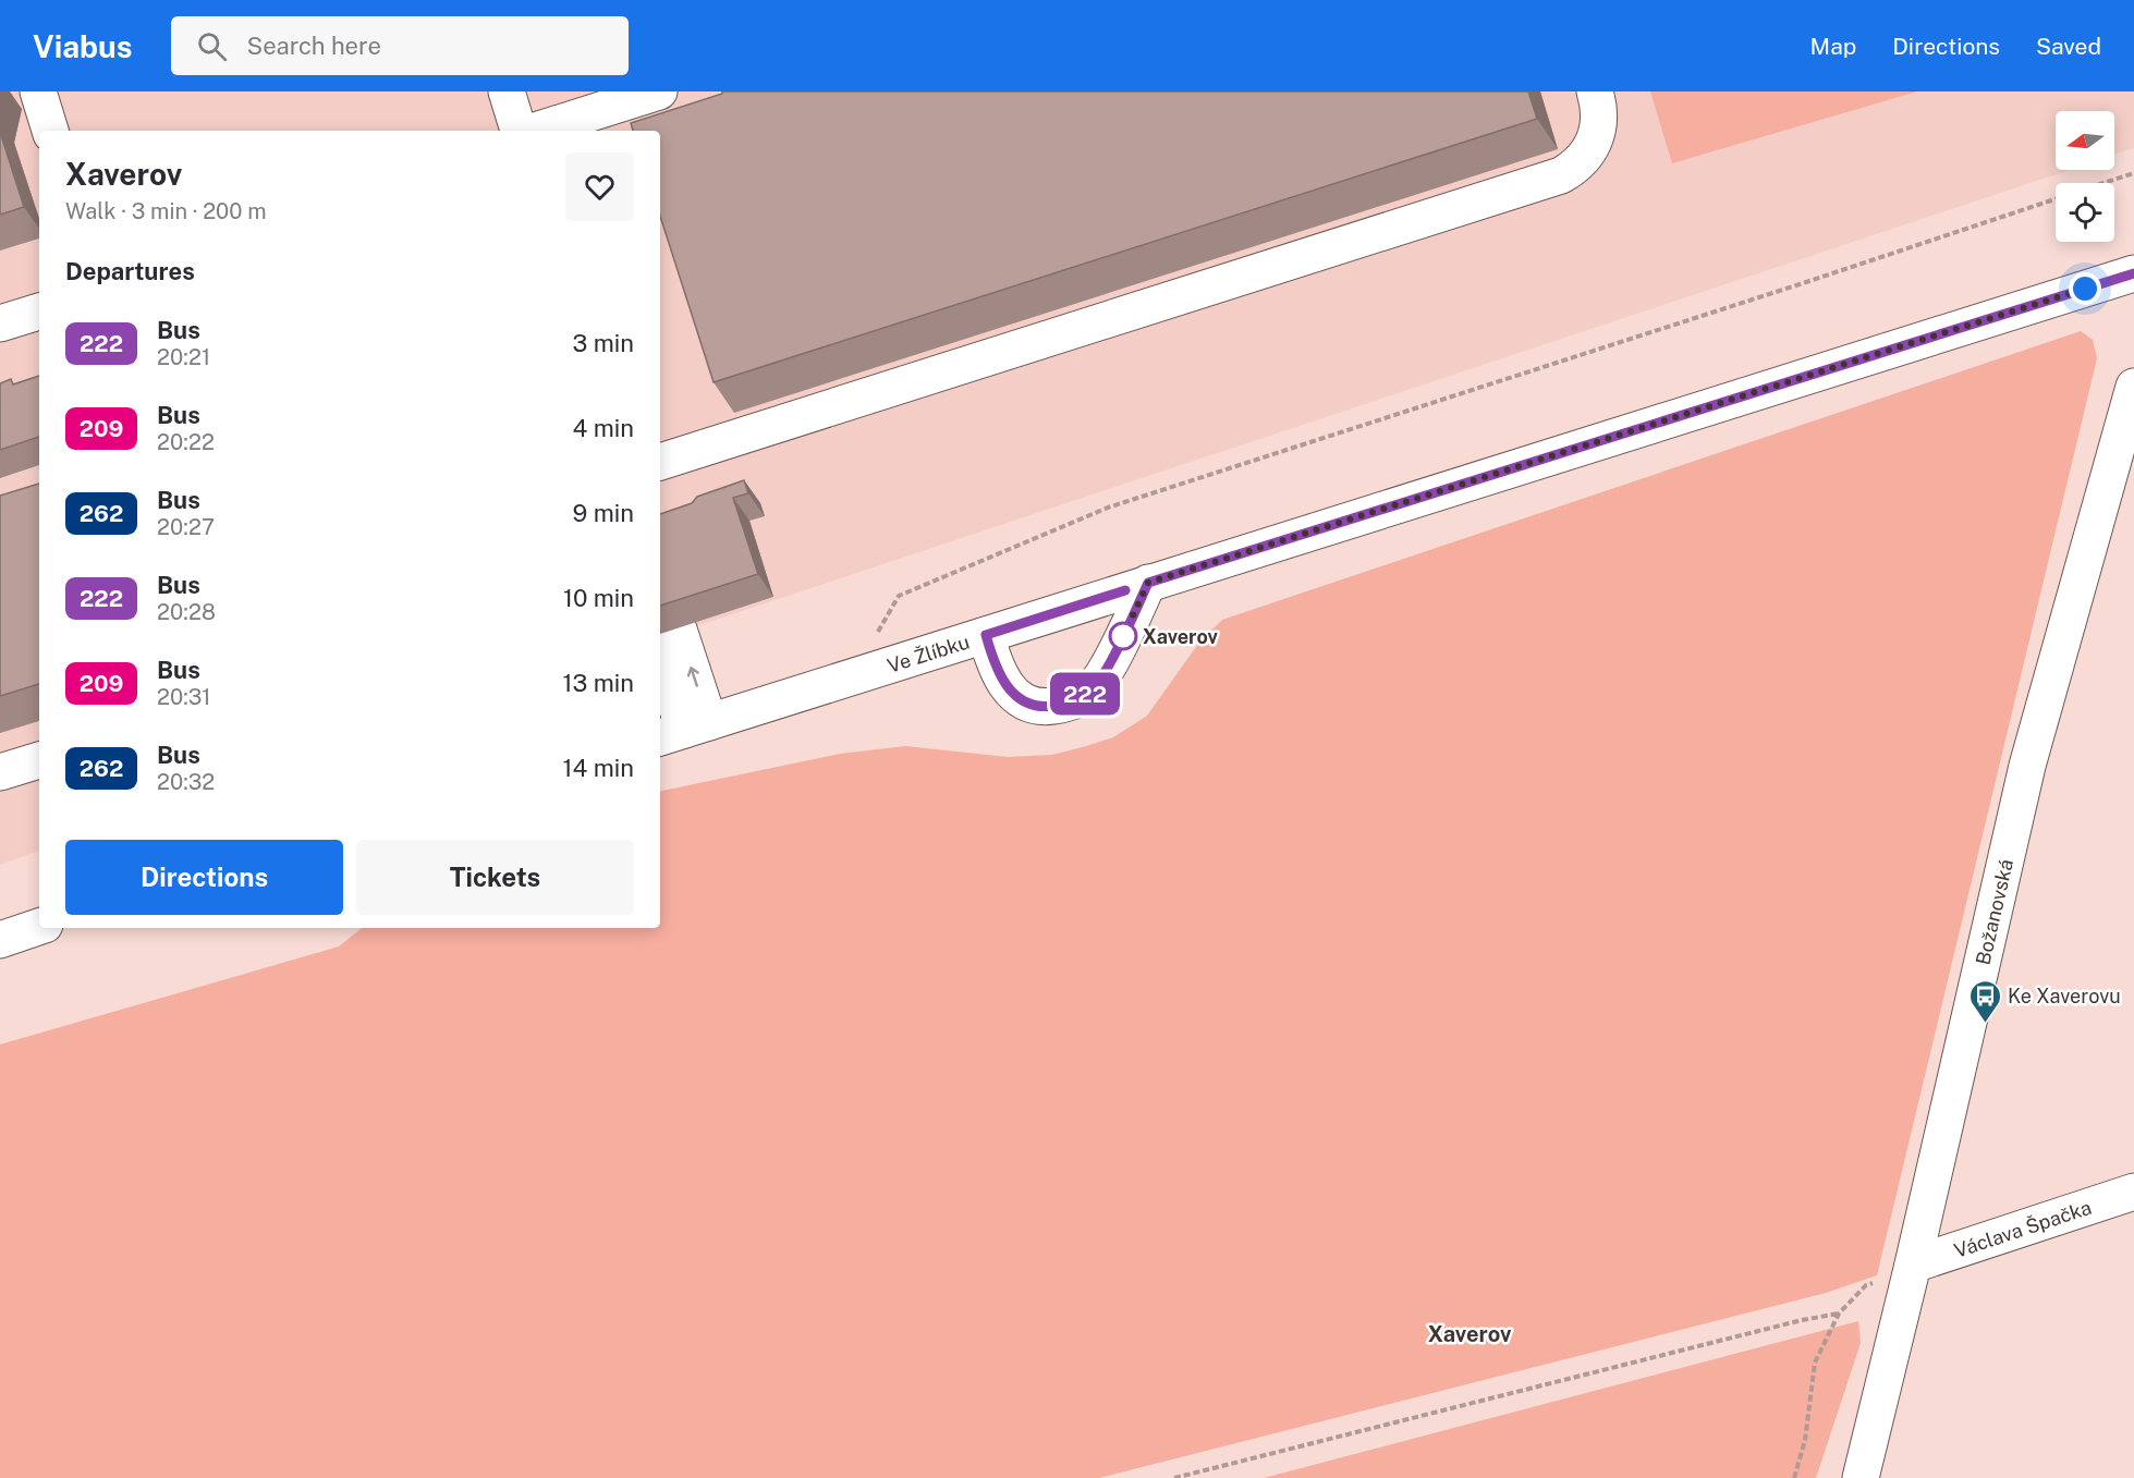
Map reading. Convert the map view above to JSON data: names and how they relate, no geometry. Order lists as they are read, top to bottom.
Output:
{
  "streets": {
    "street": ["Ve Žlíbku", "Božanovská", "Václava Špačka"]
  },
  "crossings": [
    ["Božanovská", "Václava Špačka"]
  ],
  "districts": ["Xaverov"],
  "places": {
    "other": ["Xaverov"],
    "bus stop": ["Ke Xaverovu"]
  },
  "lines": ["bus line 222"],
  "north": "left",
  "page": {
    "header": "Viabus",
    "search": "Search here",
    "nav": ["Map", "Directions", "Saved"],
    "on_map": "222",
    "heading": [
      ["Xaverov", "Walk · 3 min · 200 m"],
      "Departures"
    ],
    "list": [
      {
        "mark": "222",
        "name": "Bus",
        "note": "20:21",
        "value": "3 min"
      },
      {
        "mark": "209",
        "name": "Bus",
        "note": "20:22",
        "value": "4 min"
      },
      {
        "mark": "262",
        "name": "Bus",
        "note": "20:27",
        "value": "9 min"
      },
      {
        "mark": "222",
        "name": "Bus",
        "note": "20:28",
        "value": "10 min"
      },
      {
        "mark": "209",
        "name": "Bus",
        "note": "20:31",
        "value": "13 min"
      },
      {
        "mark": "262",
        "name": "Bus",
        "note": "20:32",
        "value": "14 min"
      }
    ],
    "buttons": ["Directions", "Tickets"]
  }
}
